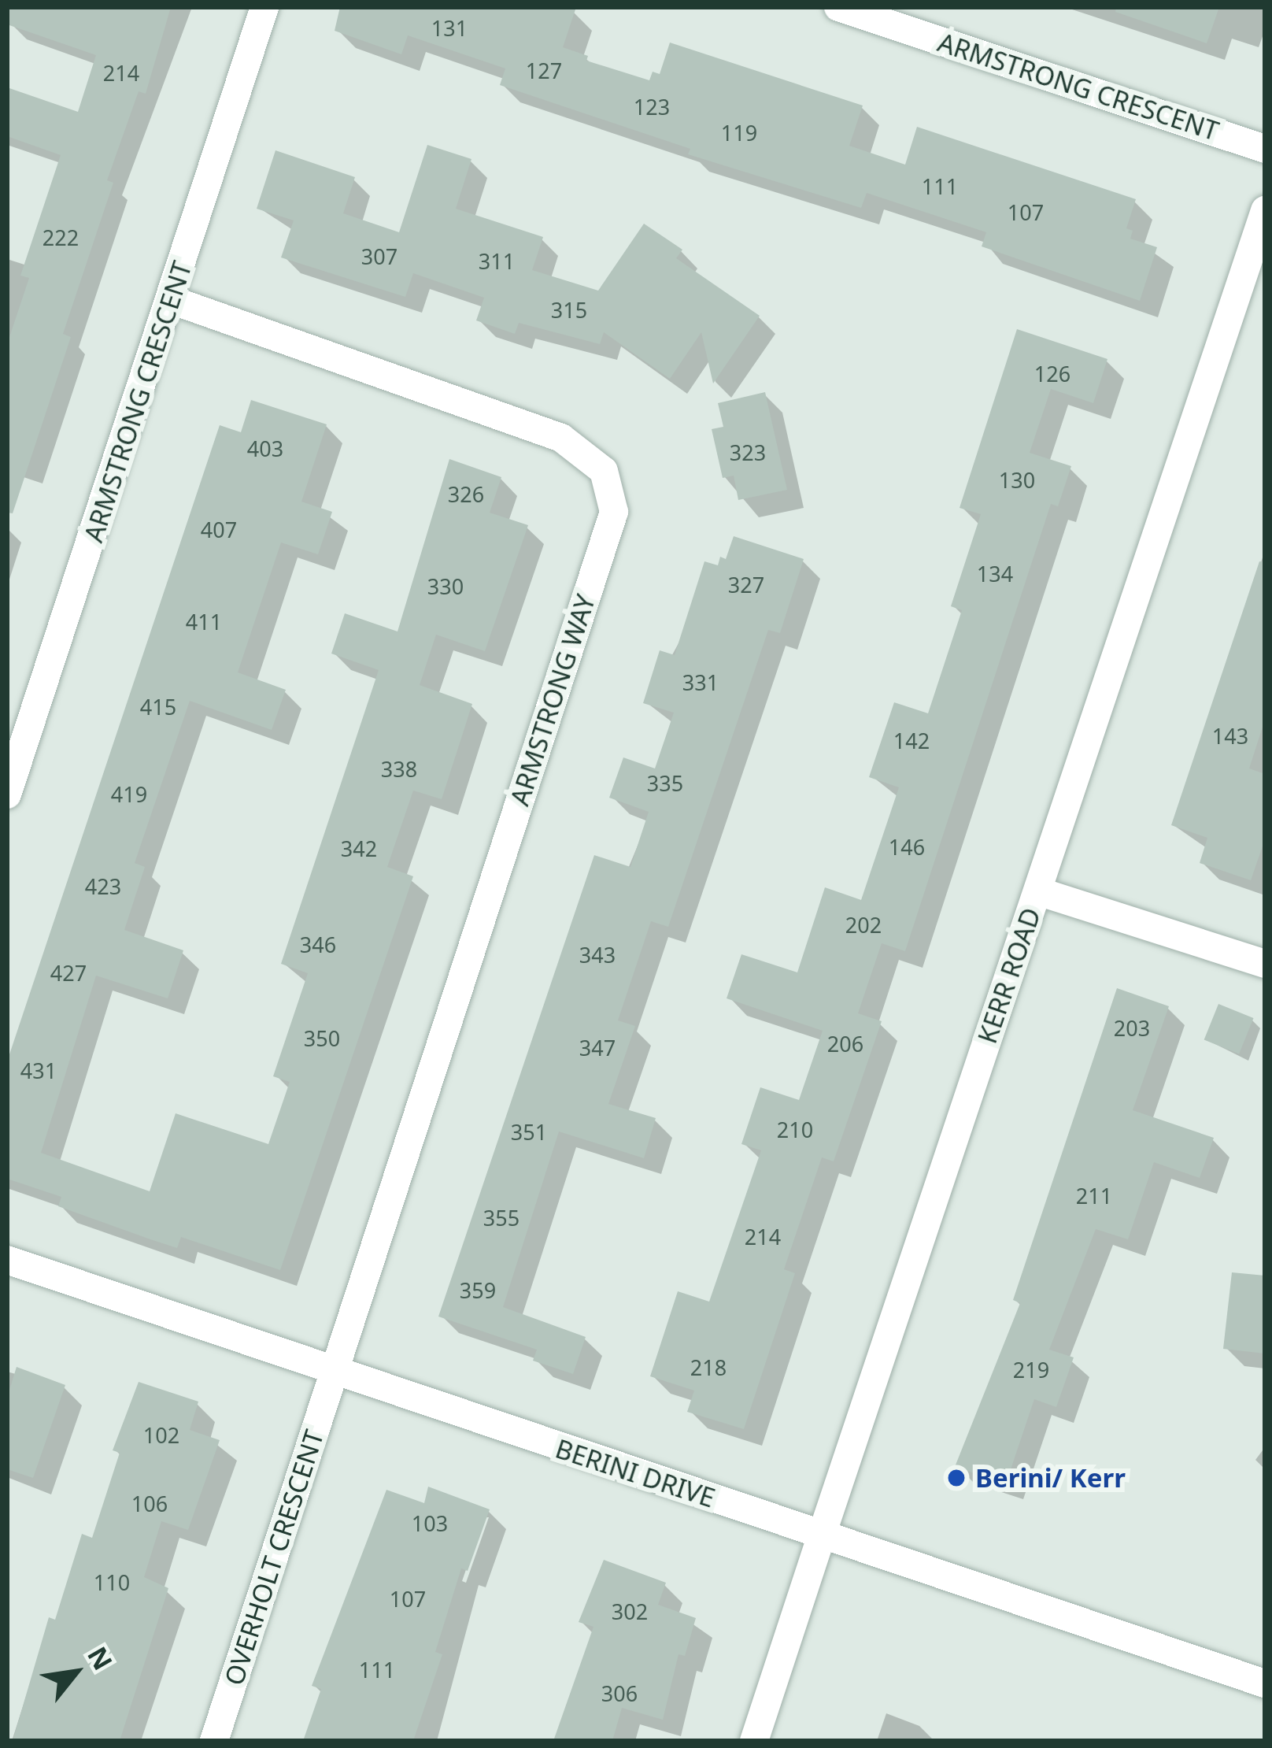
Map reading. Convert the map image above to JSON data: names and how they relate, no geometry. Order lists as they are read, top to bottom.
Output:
{
  "streets": {
    "street": [
      "ARMSTRONG CRESCENT",
      "ARMSTRONG WAY",
      "KERR ROAD",
      "BERINI DRIVE",
      "OVERHOLT CRESCENT"
    ]
  },
  "crossings": [
    ["ARMSTRONG CRESCENT", "ARMSTRONG WAY"],
    ["ARMSTRONG WAY", "BERINI DRIVE"],
    ["ARMSTRONG WAY", "OVERHOLT CRESCENT"],
    ["KERR ROAD", "BERINI DRIVE"],
    ["BERINI DRIVE", "OVERHOLT CRESCENT"]
  ],
  "places": ["Berini/ Kerr"],
  "house_numbers": [
    "131",
    "127",
    "214",
    "123",
    "119",
    "111",
    "107",
    "222",
    "307",
    "311",
    "315",
    "126",
    "403",
    "323",
    "130",
    "326",
    "407",
    "134",
    "327",
    "330",
    "411",
    "331",
    "415",
    "143",
    "142",
    "338",
    "335",
    "419",
    "146",
    "342",
    "423",
    "202",
    "346",
    "343",
    "427",
    "203",
    "350",
    "206",
    "347",
    "431",
    "210",
    "351",
    "211",
    "355",
    "214",
    "359",
    "218",
    "219",
    "102",
    "106",
    "103",
    "110",
    "107",
    "302",
    "111",
    "306"
  ],
  "north": "top right"
}
